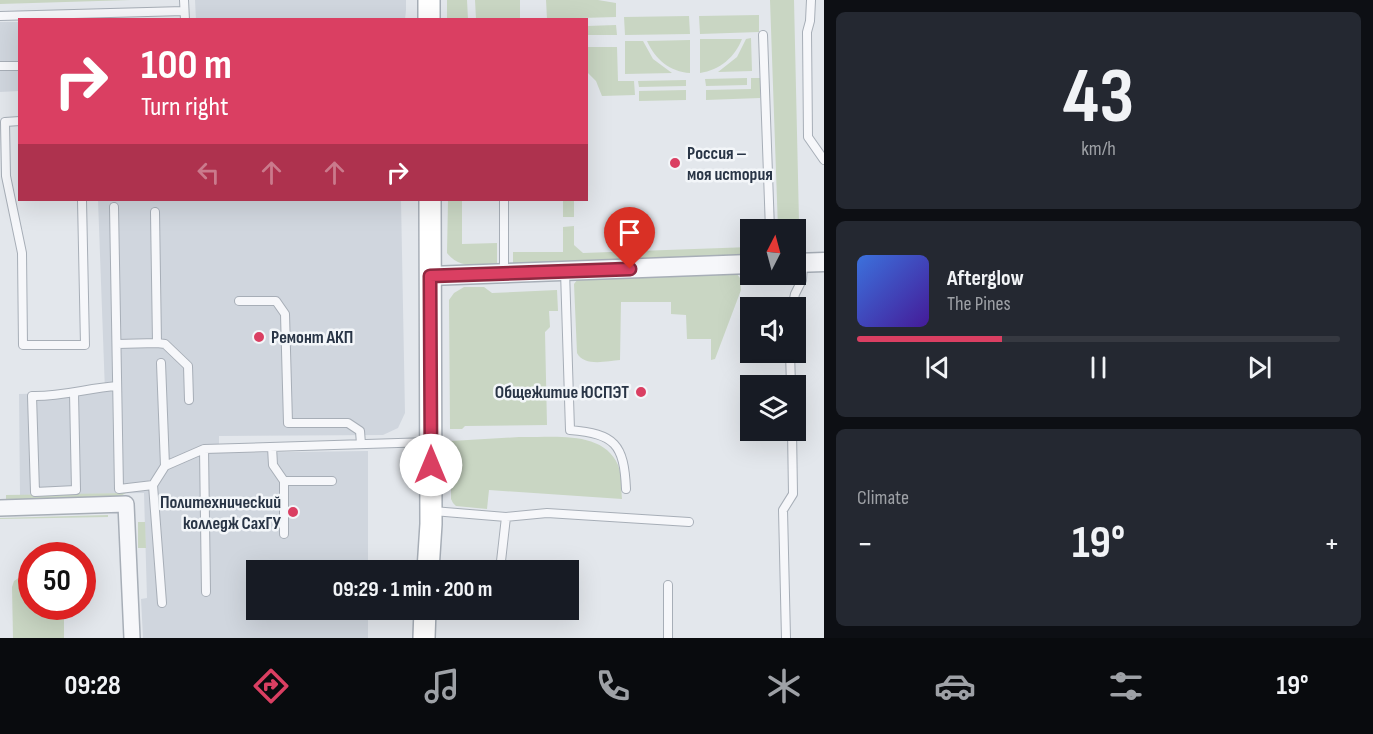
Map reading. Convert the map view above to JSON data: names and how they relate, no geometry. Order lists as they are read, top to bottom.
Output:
{
  "places": [
    "Россия – моя история",
    "Ремонт АКП",
    "Общежитие ЮСПЭТ",
    "Политехнический колледж СахГУ"
  ],
  "north": "top",
  "page": {
    "tile": [
      ["43", "km/h"],
      "Climate"
    ],
    "turn": ["100 m", "Turn right"],
    "song": ["Afterglow", "The Pines"],
    "heat": ["−", "19°", "+"],
    "limit": "50",
    "trip": "09:29 · 1 min · 200 m",
    "tabs": ["09:28", "19°"]
  }
}
